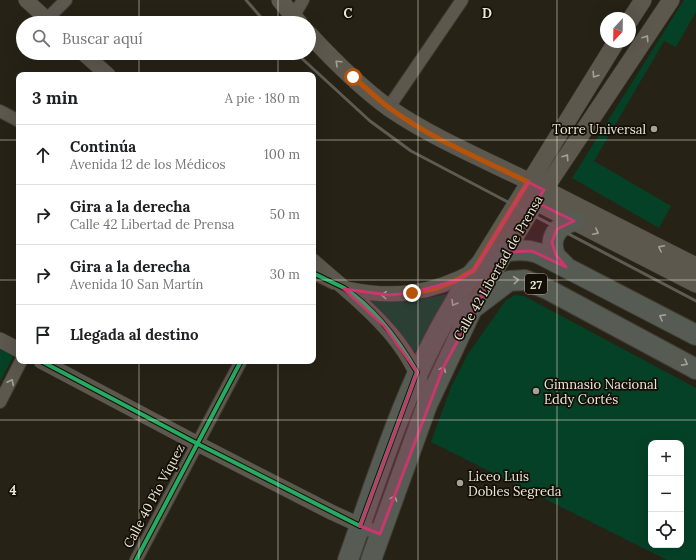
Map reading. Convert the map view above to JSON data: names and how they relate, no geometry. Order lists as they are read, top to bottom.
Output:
{
  "streets": {
    "highway": ["Calle 42 Libertad de Prensa", "27"],
    "street": ["Calle 40 Pío Víquez"]
  },
  "crossings": [
    ["Calle 42 Libertad de Prensa", "27"]
  ],
  "places": ["Torre Universal", "Gimnasio Nacional Eddy Cortés", "Liceo Luis Dobles Segreda"],
  "north": "bottom",
  "page": {
    "search": "Buscar aquí",
    "heading": ["3 min", "A pie · 180 m"],
    "list": [
      ["Continúa", "Avenida 12 de los Médicos", "100 m"],
      ["Gira a la derecha", "Calle 42 Libertad de Prensa", "50 m"],
      ["Gira a la derecha", "Avenida 10 San Martín", "30 m"],
      "Llegada al destino"
    ],
    "map_buttons": ["+", "−"]
  },
  "grid": {
    "columns": ["C", "D"],
    "rows": ["4"]
  }
}
